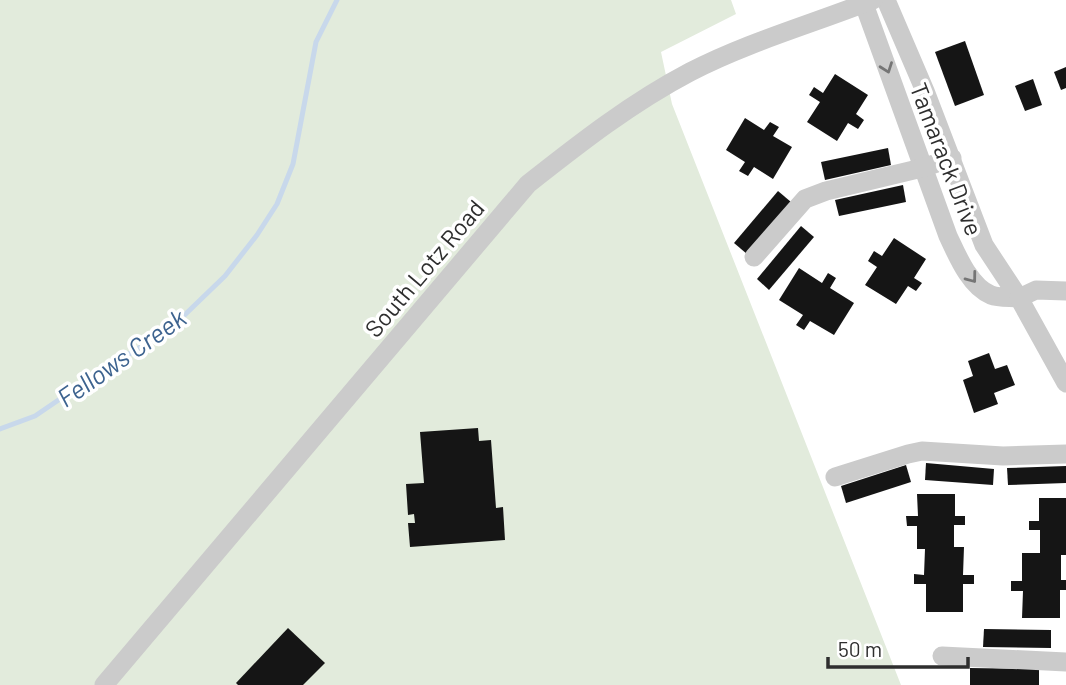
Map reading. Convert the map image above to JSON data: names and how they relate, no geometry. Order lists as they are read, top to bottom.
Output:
{
  "streets": {
    "street": ["Tamarack Drive", "South Lotz Road"]
  },
  "crossings": [
    ["Tamarack Drive", "South Lotz Road"]
  ],
  "water": ["Fellows Creek"],
  "scale_bar": "50 m"
}
